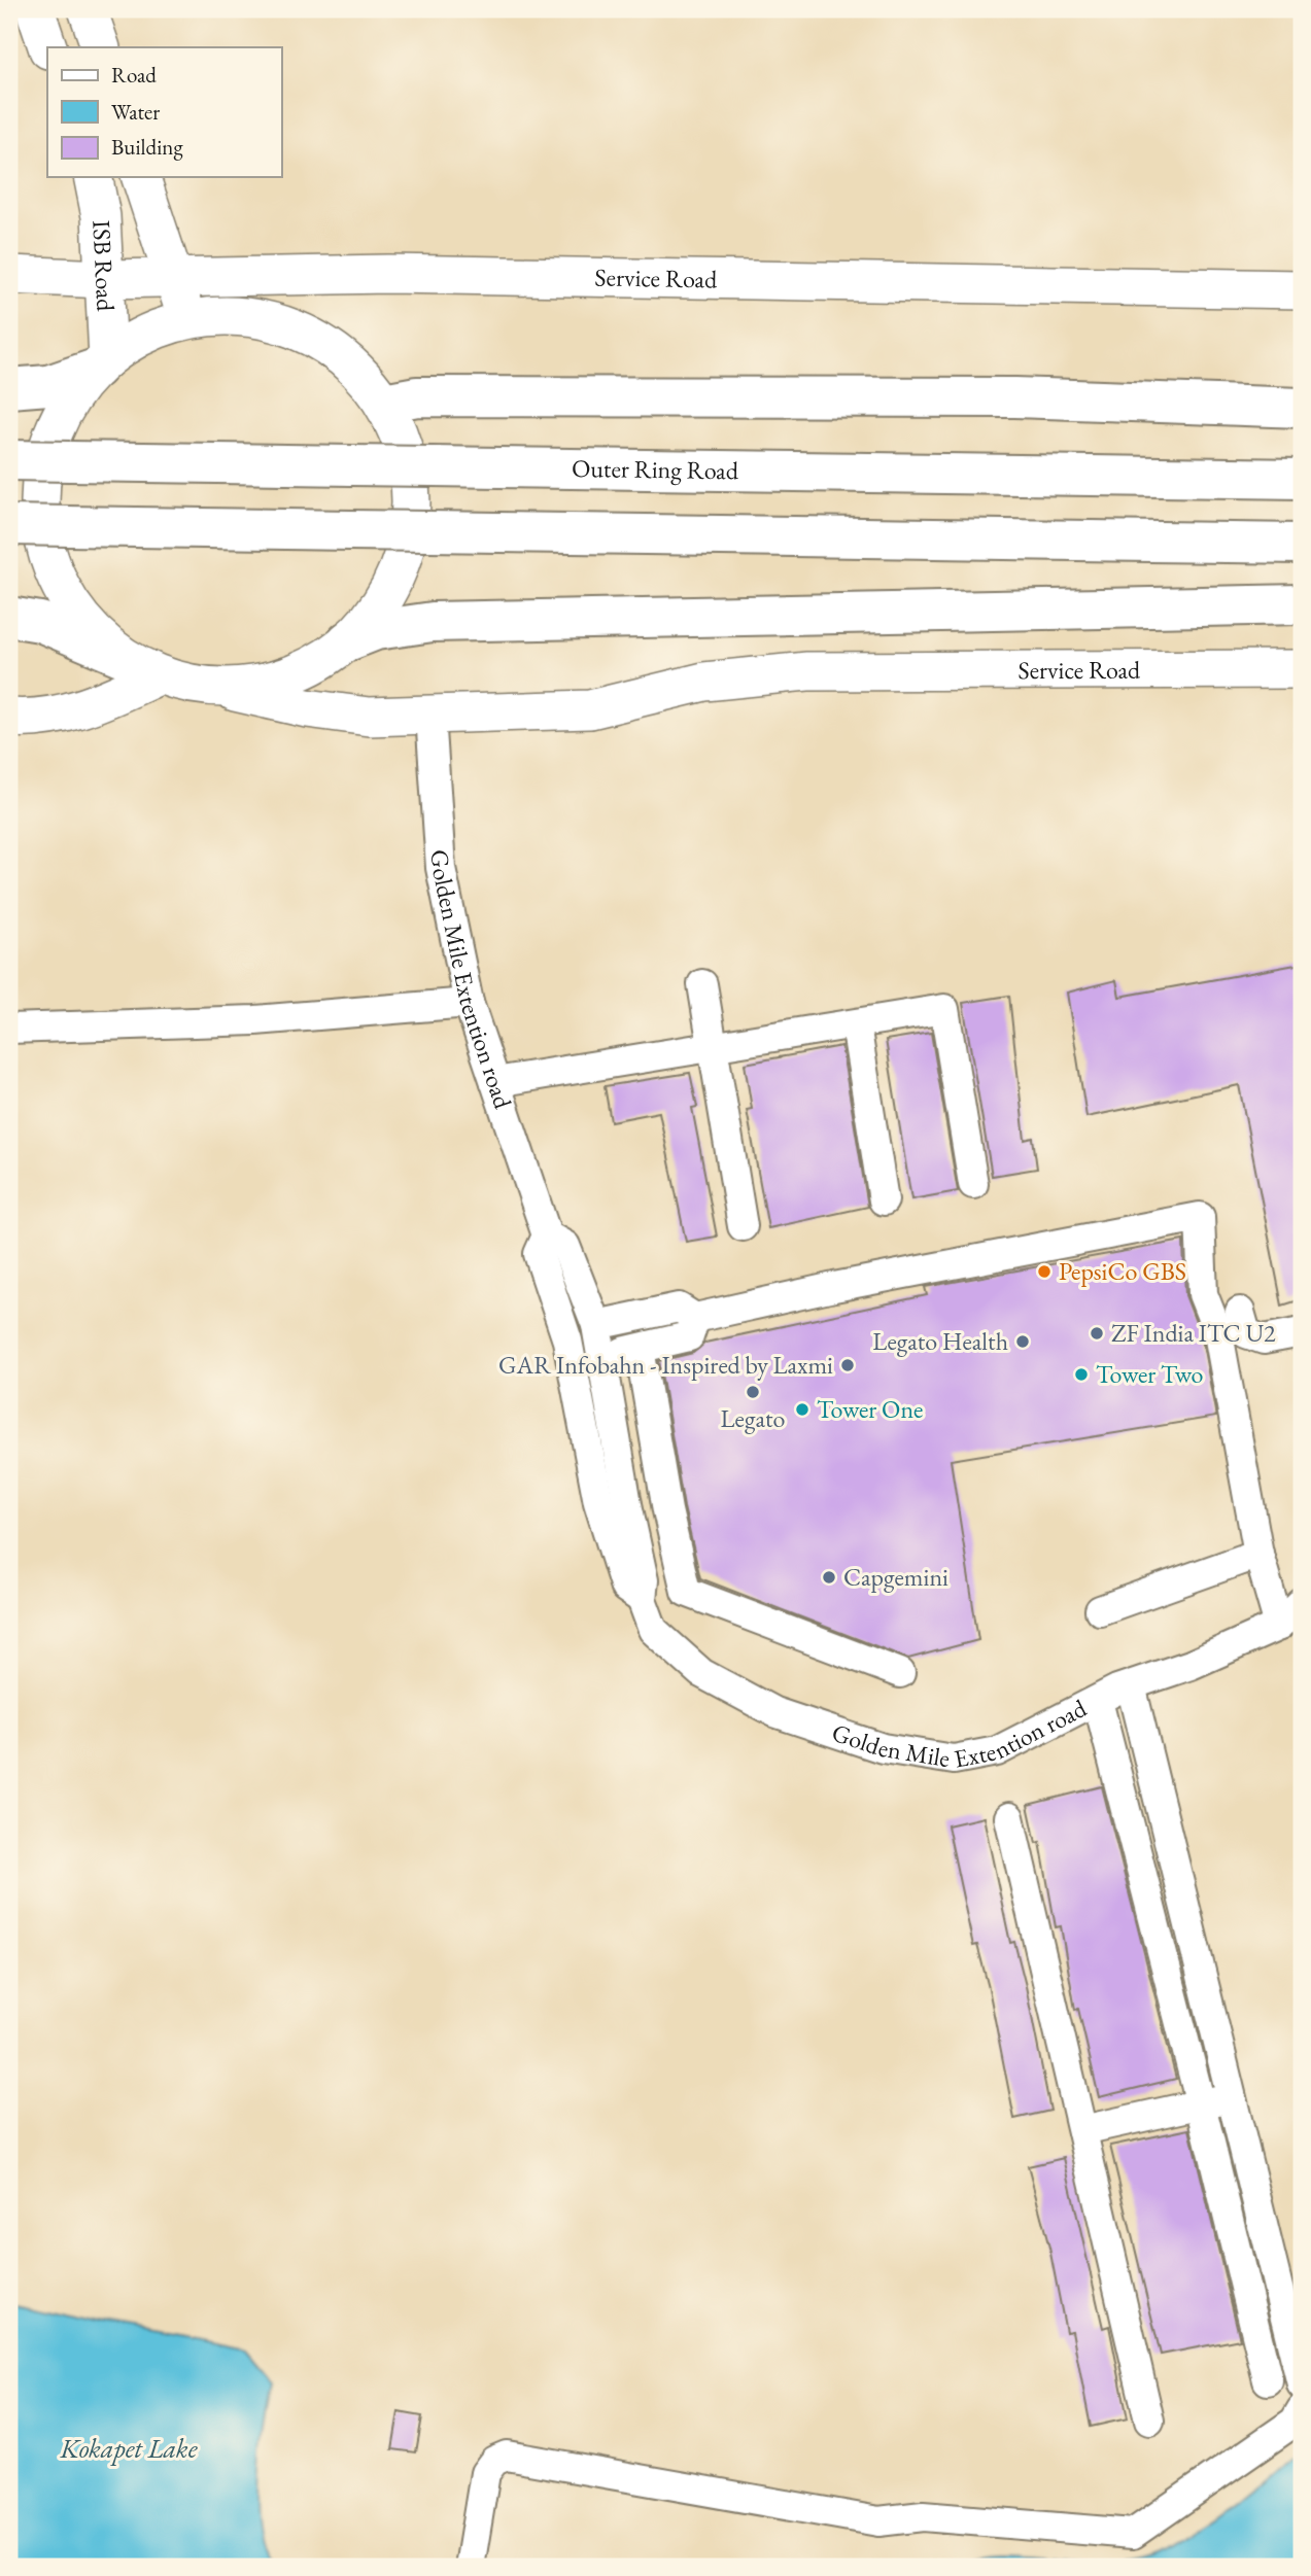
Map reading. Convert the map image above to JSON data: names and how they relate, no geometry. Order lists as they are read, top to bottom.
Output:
{
  "streets": {
    "highway": ["Outer Ring Road"],
    "main road": ["ISB Road", "Service Road"],
    "street": ["Golden Mile Extention road"]
  },
  "crossings": [
    ["ISB Road", "Service Road"],
    ["Service Road", "Golden Mile Extention road"]
  ],
  "water": ["Kokapet Lake"],
  "places": [
    "PepsiCo GBS",
    "ZF India ITC U2",
    "Legato Health",
    "GAR Infobahn - Inspired by Laxmi",
    "Tower Two",
    "Legato",
    "Tower One",
    "Capgemini"
  ],
  "legend": ["Road", "Water", "Building"]
}
